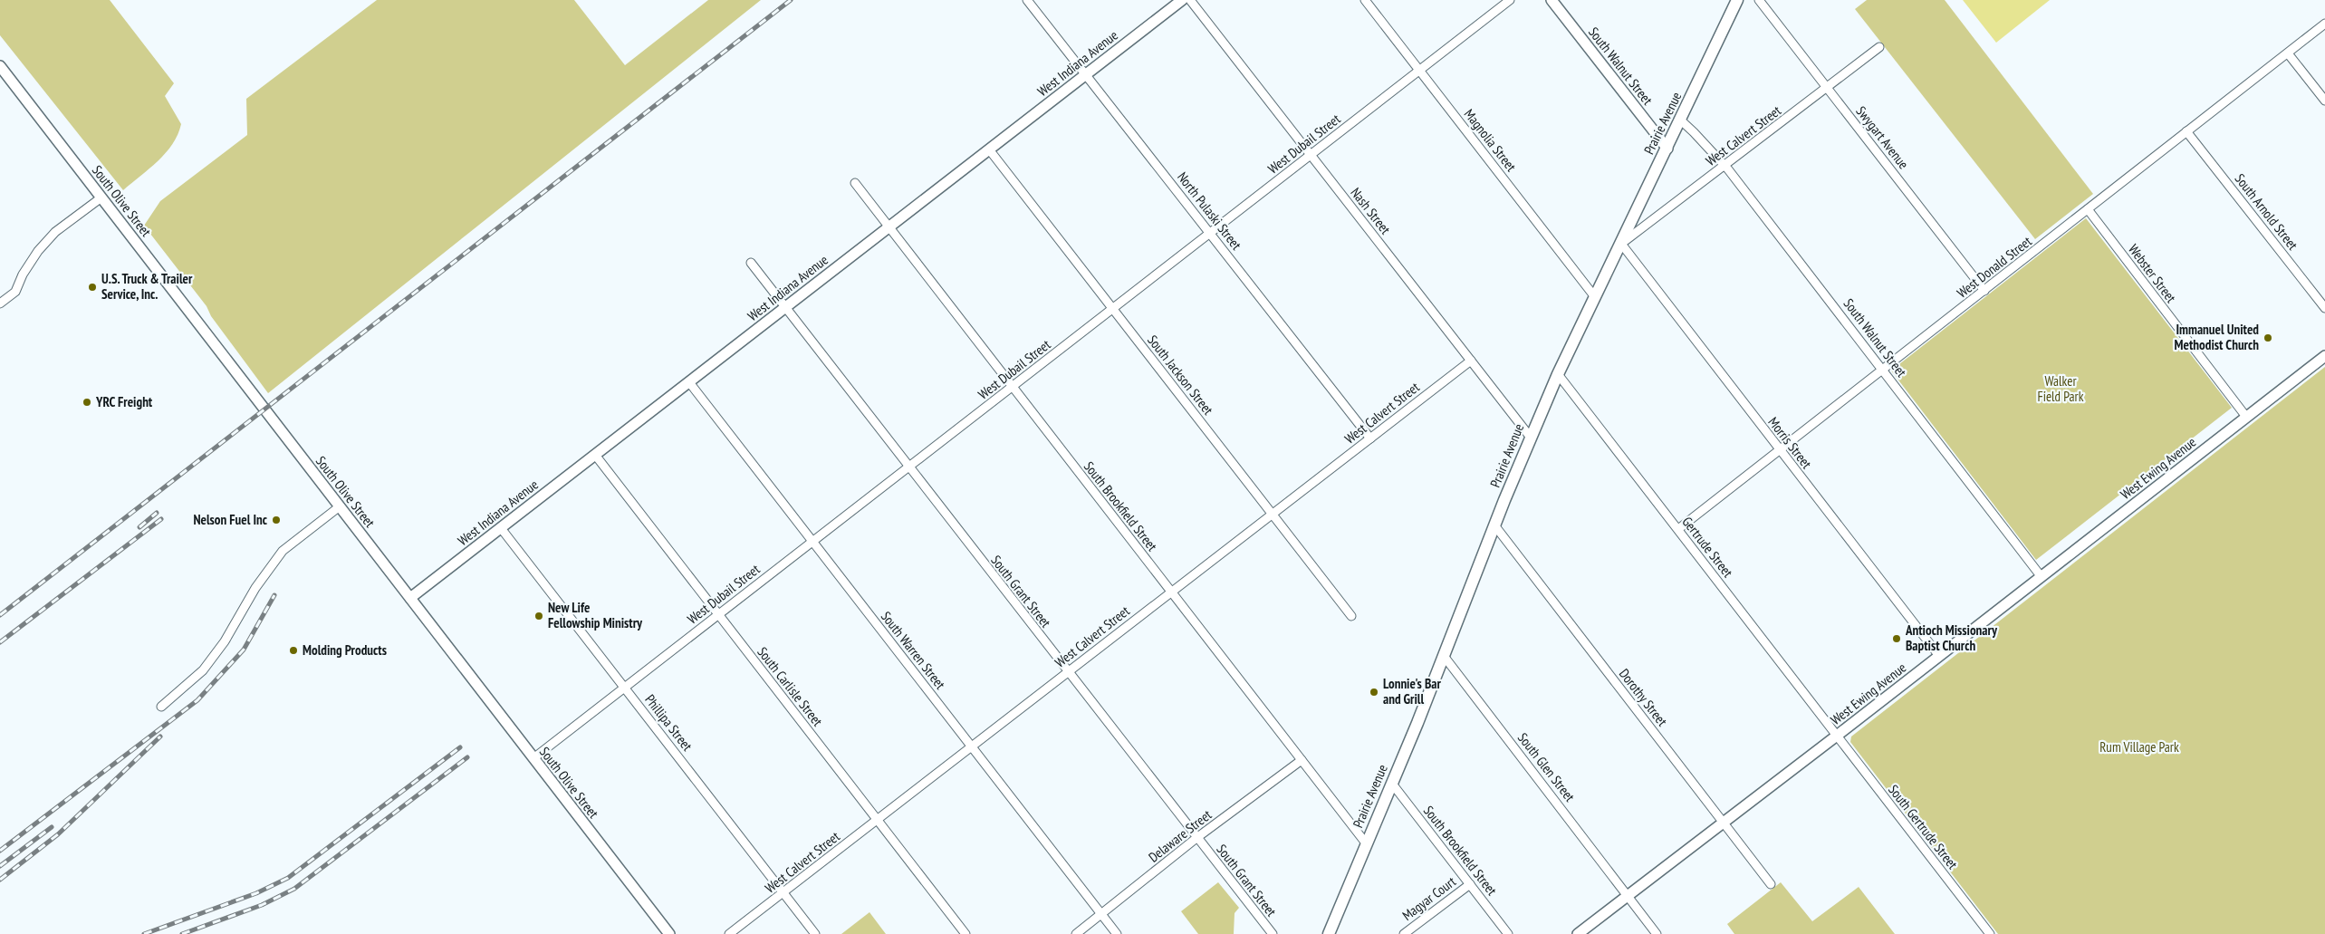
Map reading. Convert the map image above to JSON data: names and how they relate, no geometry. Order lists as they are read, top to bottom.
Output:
{
  "streets": {
    "main road": ["Prairie Avenue"],
    "street": [
      "West Indiana Avenue",
      "South Walnut Street",
      "West Calvert Street",
      "Swygart Avenue",
      "Magnolia Street",
      "West Dubail Street",
      "South Olive Street",
      "North Pulaski Street",
      "Nash Street",
      "South Arnold Street",
      "West Donald Street",
      "Webster Street",
      "South Jackson Street",
      "Morris Street",
      "West Ewing Avenue",
      "South Brookfield Street",
      "Gertrude Street",
      "South Grant Street",
      "South Warren Street",
      "South Carlisle Street",
      "Dorothy Street",
      "Phillipa Street",
      "South Glen Street",
      "South Gertrude Street",
      "Delaware Street",
      "Magyar Court"
    ]
  },
  "crossings": [
    ["West Indiana Avenue", "South Olive Street"],
    ["West Indiana Avenue", "North Pulaski Street"],
    ["West Indiana Avenue", "South Jackson Street"],
    ["West Indiana Avenue", "South Brookfield Street"],
    ["West Indiana Avenue", "South Grant Street"],
    ["West Indiana Avenue", "South Warren Street"],
    ["West Indiana Avenue", "South Carlisle Street"],
    ["West Indiana Avenue", "Phillipa Street"],
    ["South Walnut Street", "Prairie Avenue"],
    ["South Walnut Street", "West Calvert Street"],
    ["South Walnut Street", "West Donald Street"],
    ["South Walnut Street", "West Ewing Avenue"],
    ["Prairie Avenue", "West Calvert Street"],
    ["Prairie Avenue", "Magnolia Street"],
    ["Prairie Avenue", "Nash Street"],
    ["Prairie Avenue", "Morris Street"],
    ["Prairie Avenue", "South Brookfield Street"],
    ["Prairie Avenue", "Gertrude Street"],
    ["Prairie Avenue", "Dorothy Street"],
    ["Prairie Avenue", "South Glen Street"],
    ["West Calvert Street", "Swygart Avenue"],
    ["West Calvert Street", "North Pulaski Street"],
    ["West Calvert Street", "Nash Street"],
    ["West Calvert Street", "South Jackson Street"],
    ["West Calvert Street", "Morris Street"],
    ["West Calvert Street", "South Brookfield Street"],
    ["West Calvert Street", "South Grant Street"],
    ["West Calvert Street", "South Warren Street"],
    ["West Calvert Street", "South Carlisle Street"],
    ["West Calvert Street", "Phillipa Street"],
    ["Swygart Avenue", "West Donald Street"],
    ["Magnolia Street", "West Dubail Street"],
    ["West Dubail Street", "South Olive Street"],
    ["West Dubail Street", "North Pulaski Street"],
    ["West Dubail Street", "Nash Street"],
    ["West Dubail Street", "South Jackson Street"],
    ["West Dubail Street", "South Brookfield Street"],
    ["West Dubail Street", "South Grant Street"],
    ["West Dubail Street", "South Warren Street"],
    ["West Dubail Street", "South Carlisle Street"],
    ["West Dubail Street", "Phillipa Street"],
    ["South Arnold Street", "West Donald Street"],
    ["West Donald Street", "Webster Street"],
    ["West Donald Street", "Morris Street"],
    ["West Donald Street", "Gertrude Street"],
    ["Webster Street", "West Ewing Avenue"],
    ["Morris Street", "West Ewing Avenue"],
    ["West Ewing Avenue", "Gertrude Street"],
    ["West Ewing Avenue", "Dorothy Street"],
    ["West Ewing Avenue", "South Glen Street"],
    ["West Ewing Avenue", "South Gertrude Street"],
    ["South Brookfield Street", "Delaware Street"],
    ["South Brookfield Street", "Magyar Court"],
    ["Gertrude Street", "South Gertrude Street"],
    ["South Grant Street", "Delaware Street"],
    ["South Warren Street", "Delaware Street"]
  ],
  "parks": ["Walker Field Park", "Rum Village Park"],
  "places": [
    "U.S. Truck & Trailer Service, Inc.",
    "Immanuel United Methodist Church",
    "YRC Freight",
    "Nelson Fuel Inc",
    "New Life Fellowship Ministry",
    "Antioch Missionary Baptist Church",
    "Molding Products",
    "Lonnie's Bar and Grill"
  ]
}
